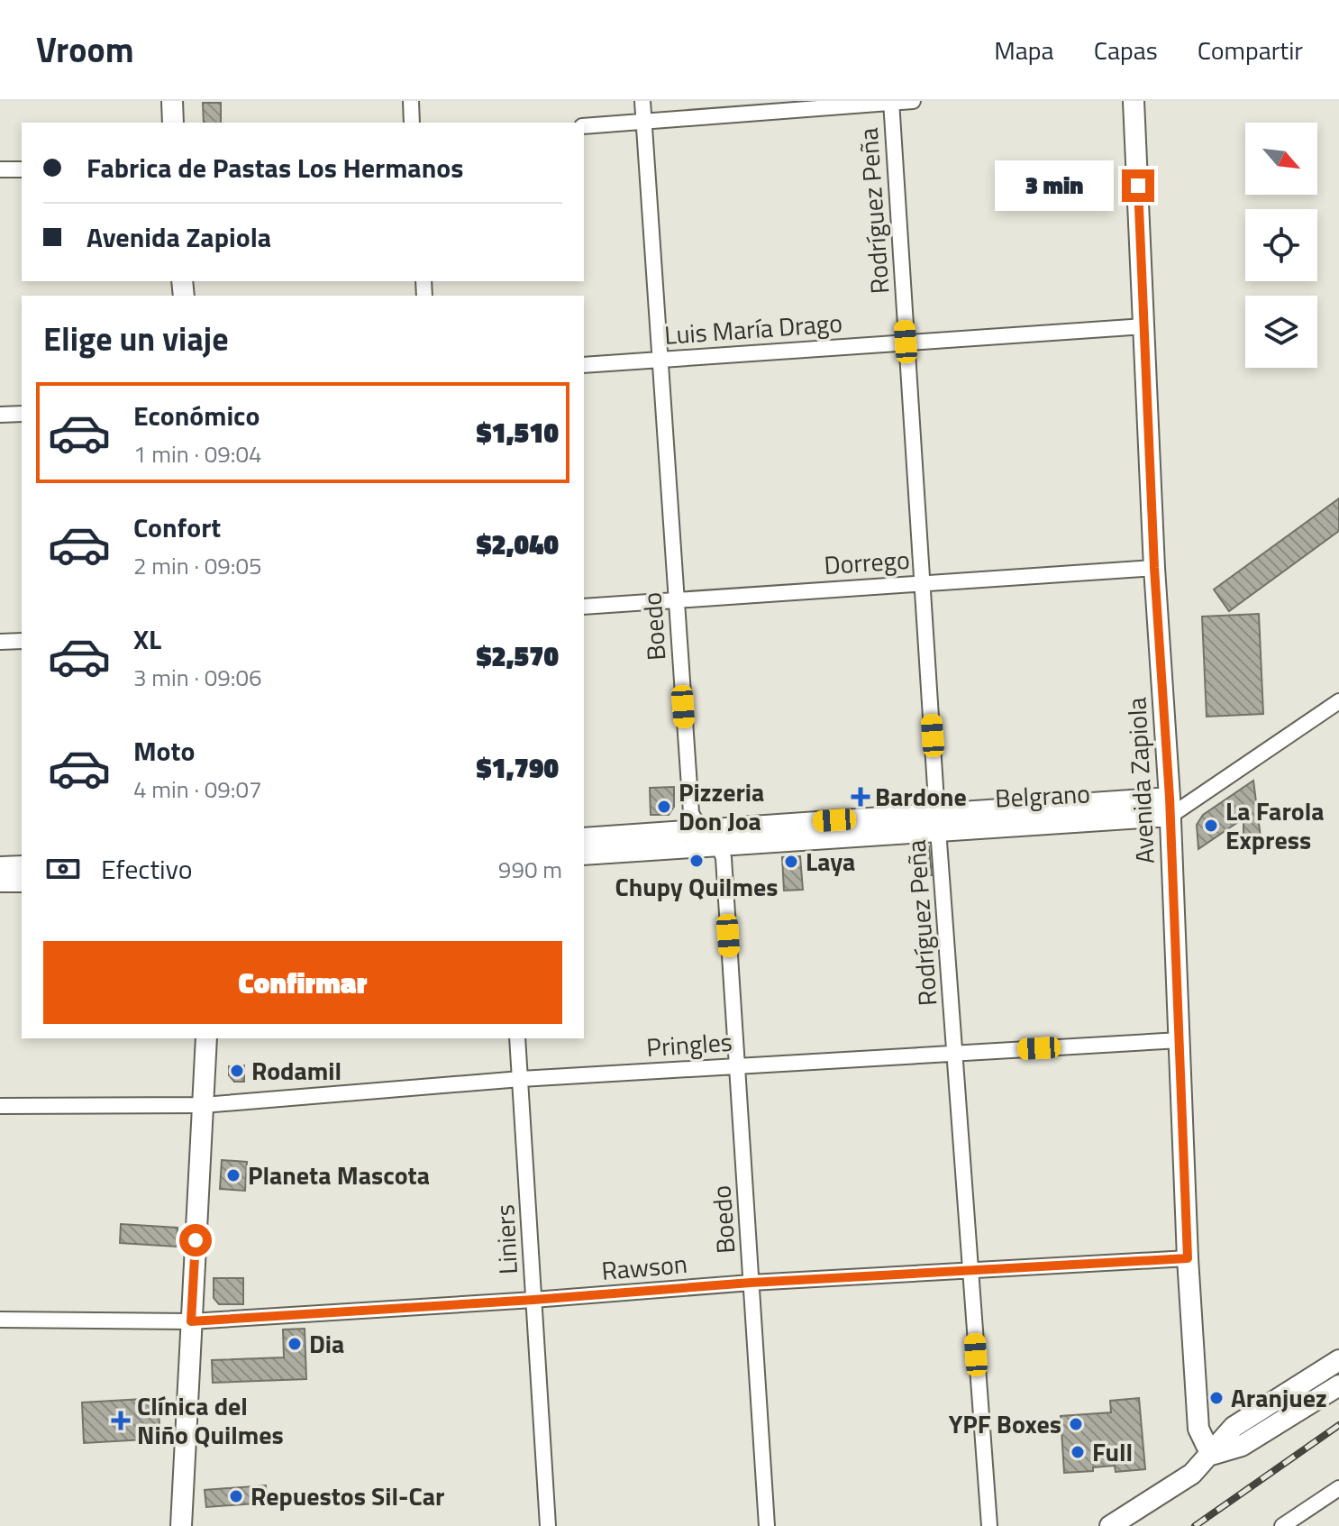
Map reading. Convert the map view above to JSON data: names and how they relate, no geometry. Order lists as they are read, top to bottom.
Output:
{
  "streets": {
    "main road": ["Avenida Zapiola", "Belgrano"],
    "street": [
      "Rodríguez Peña",
      "Luis María Drago",
      "Dorrego",
      "Boedo",
      "Pringles",
      "Liniers",
      "Rawson"
    ]
  },
  "crossings": [
    ["Rodríguez Peña", "Luis María Drago"],
    ["Rodríguez Peña", "Dorrego"],
    ["Rodríguez Peña", "Belgrano"],
    ["Rodríguez Peña", "Pringles"],
    ["Rodríguez Peña", "Rawson"],
    ["Luis María Drago", "Boedo"],
    ["Luis María Drago", "Avenida Zapiola"],
    ["Dorrego", "Boedo"],
    ["Dorrego", "Avenida Zapiola"],
    ["Boedo", "Belgrano"],
    ["Boedo", "Pringles"],
    ["Boedo", "Rawson"],
    ["Avenida Zapiola", "Belgrano"],
    ["Avenida Zapiola", "Pringles"],
    ["Avenida Zapiola", "Rawson"],
    ["Pringles", "Liniers"],
    ["Liniers", "Rawson"]
  ],
  "places": {
    "health": ["Bardone", "Clínica del Niño Quilmes"],
    "other": [
      "Pizzeria Don Joa",
      "La Farola Express",
      "Chupy Quilmes",
      "Laya",
      "Rodamil",
      "Planeta Mascota",
      "Dia",
      "Aranjuez",
      "YPF Boxes",
      "Full",
      "Repuestos Sil-Car"
    ]
  },
  "north": "bottom right",
  "page": {
    "header": "Vroom",
    "nav": ["Mapa", "Capas", "Compartir"],
    "banner": ["Fabrica de Pastas Los Hermanos", "Avenida Zapiola"],
    "bubble": "3 min",
    "heading": "Elige un viaje",
    "list": [
      {
        "name": "Económico",
        "note": "1 min · 09:04",
        "value": "$1,510"
      },
      {
        "name": "Confort",
        "note": "2 min · 09:05",
        "value": "$2,040"
      },
      {
        "name": "XL",
        "note": "3 min · 09:06",
        "value": "$2,570"
      },
      {
        "name": "Moto",
        "note": "4 min · 09:07",
        "value": "$1,790"
      }
    ],
    "pay": ["Efectivo", "990 m"],
    "buttons": "Confirmar"
  }
}
